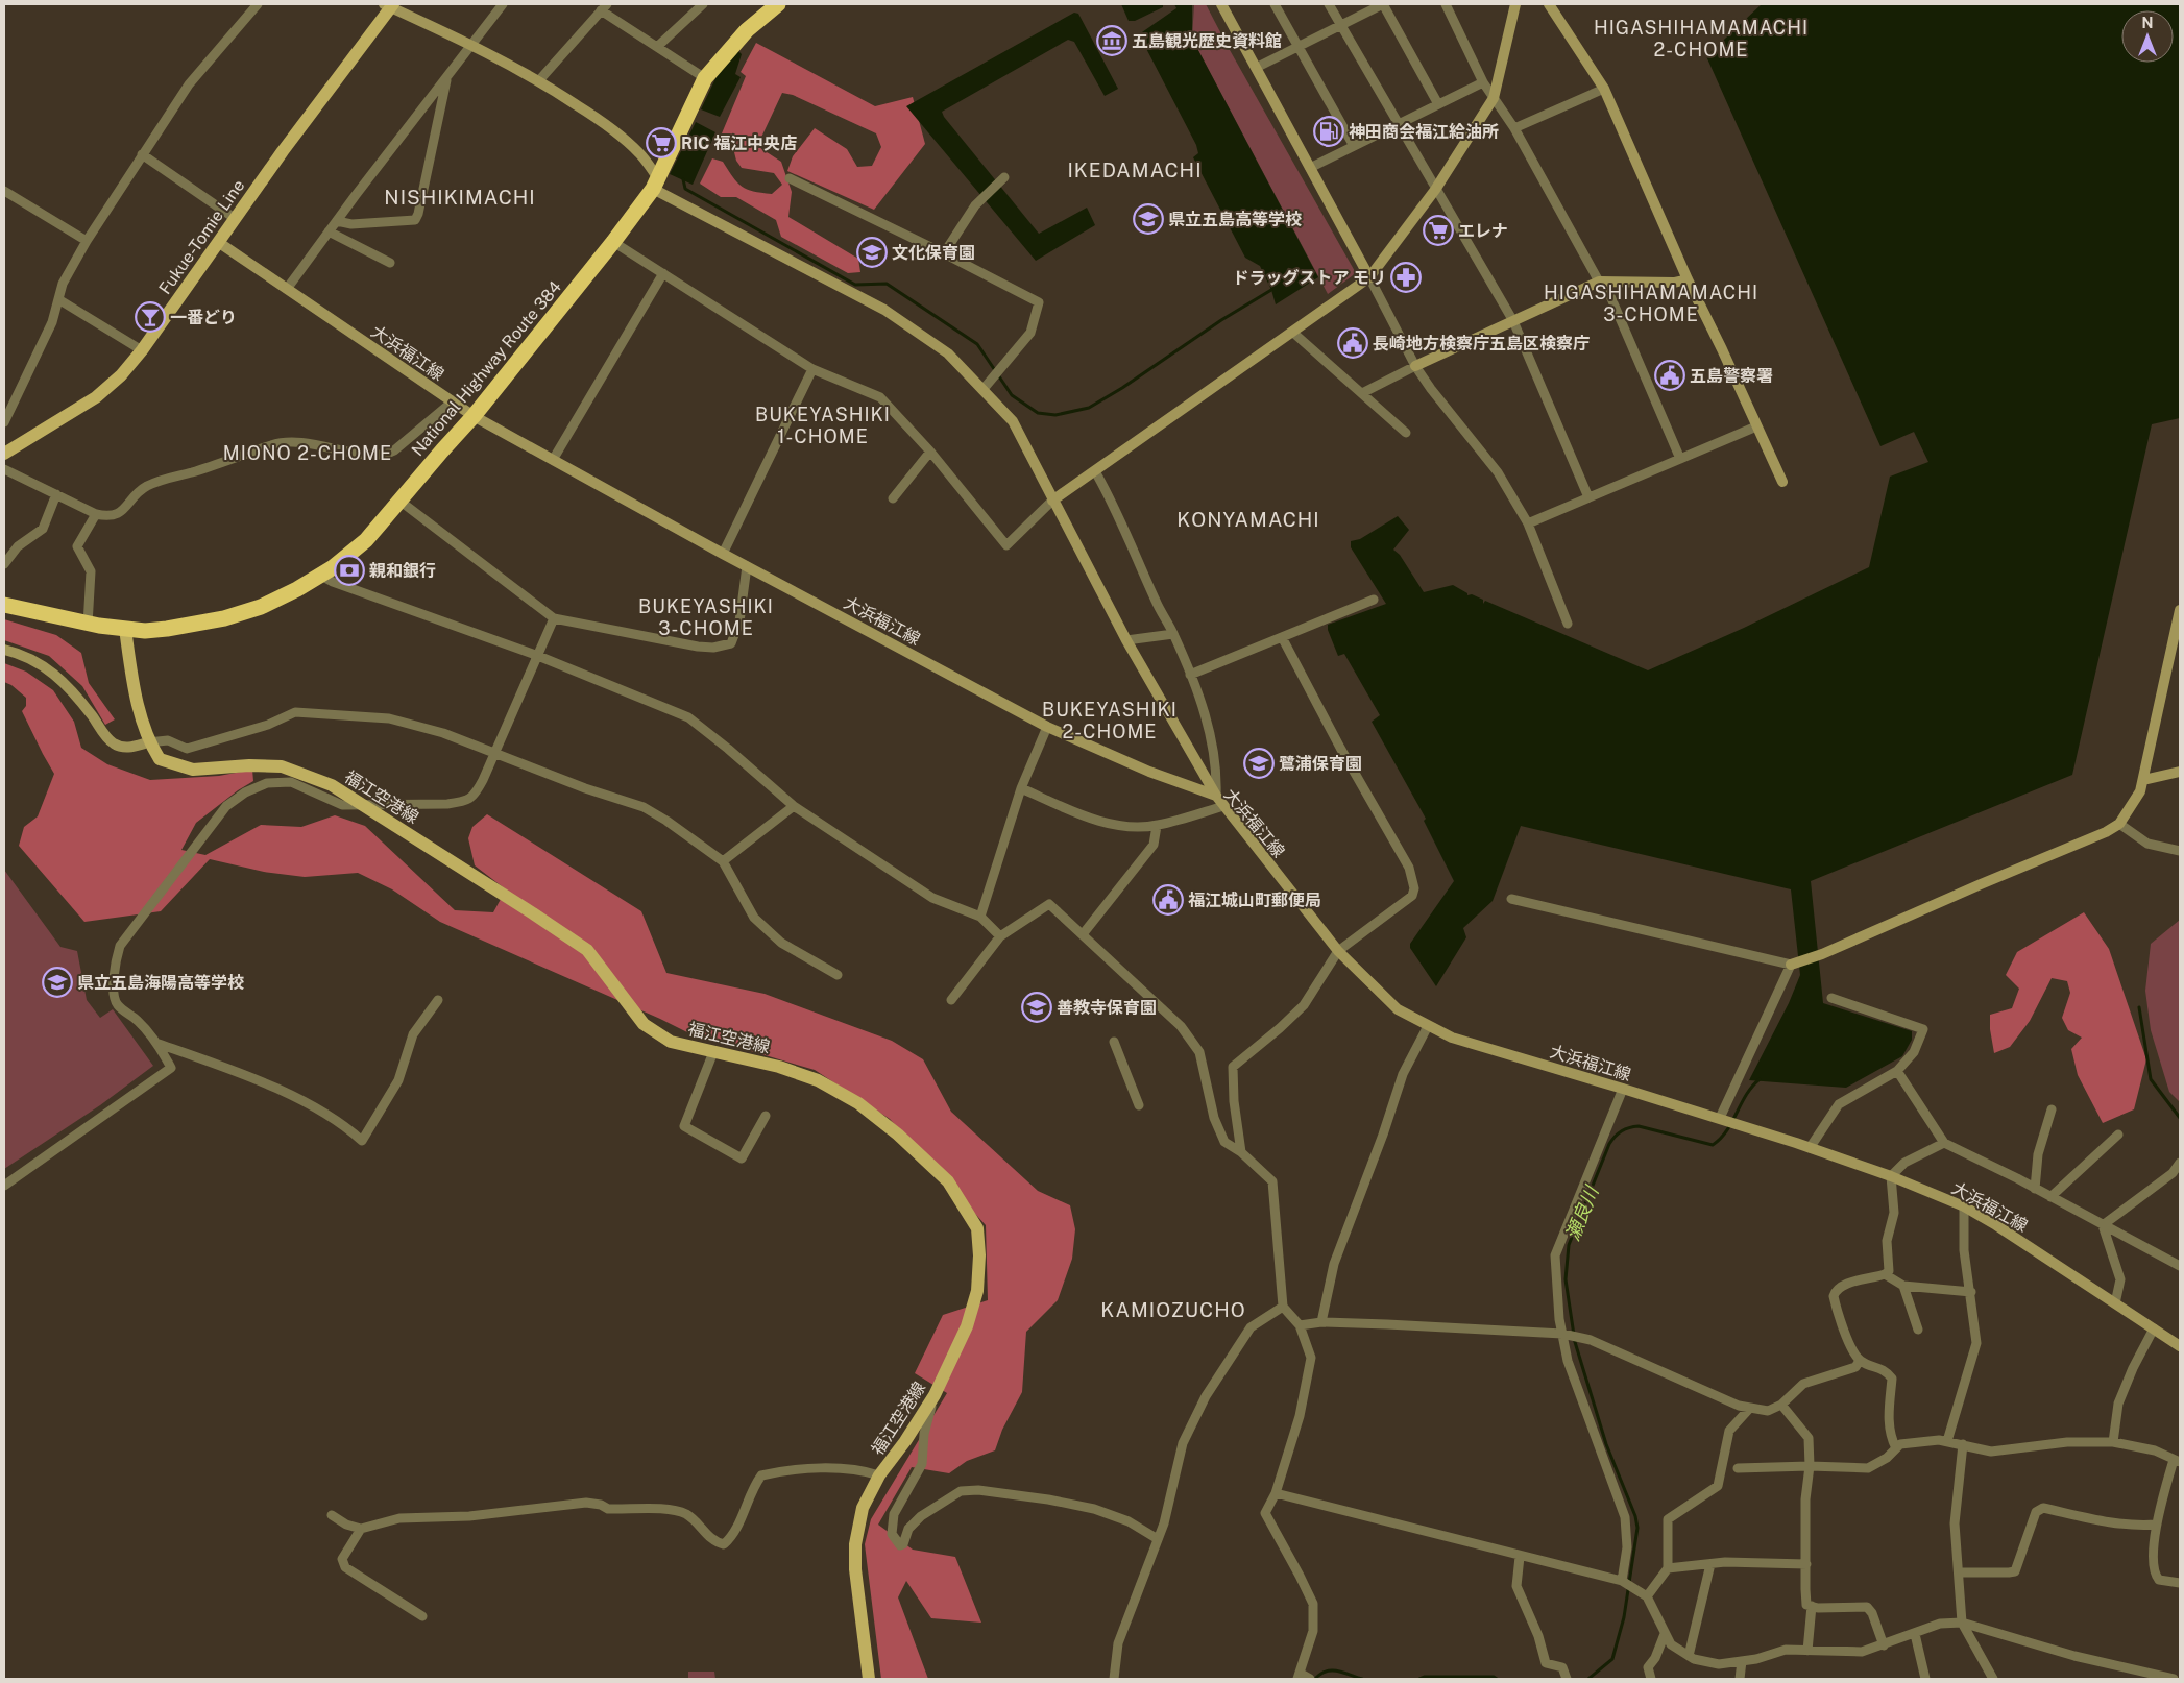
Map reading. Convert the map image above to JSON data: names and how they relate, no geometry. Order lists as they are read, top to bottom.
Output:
{
  "streets": {
    "highway": ["National Highway Route 384"],
    "main road": ["Fukue-Tomie Line", "福江空港線"],
    "street": ["大浜福江線"]
  },
  "crossings": [
    ["Fukue-Tomie Line", "大浜福江線"],
    ["大浜福江線", "National Highway Route 384"],
    ["National Highway Route 384", "福江空港線"]
  ],
  "districts": [
    "HIGASHIHAMAMACHI 2-CHOME",
    "IKEDAMACHI",
    "NISHIKIMACHI",
    "HIGASHIHAMAMACHI 3-CHOME",
    "BUKEYASHIKI 1-CHOME",
    "MIONO 2-CHOME",
    "KONYAMACHI",
    "BUKEYASHIKI 3-CHOME",
    "BUKEYASHIKI 2-CHOME",
    "KAMIOZUCHO"
  ],
  "water": ["瀬良川"],
  "places": {
    "museum": ["五島観光歴史資料館"],
    "fuel station": ["神田商会福江給油所"],
    "supermarket": ["RIC 福江中央店", "エレナ"],
    "school or university": [
      "県立五島高等学校",
      "文化保育園",
      "鷺浦保育園",
      "県立五島海陽高等学校",
      "善教寺保育園"
    ],
    "pharmacy": ["ドラッグストア モリ"],
    "bar": ["一番どり"],
    "public building": ["長崎地方検察庁五島区検察庁", "五島警察署", "福江城山町郵便局"],
    "bank": ["親和銀行"]
  },
  "north": "top"
}
